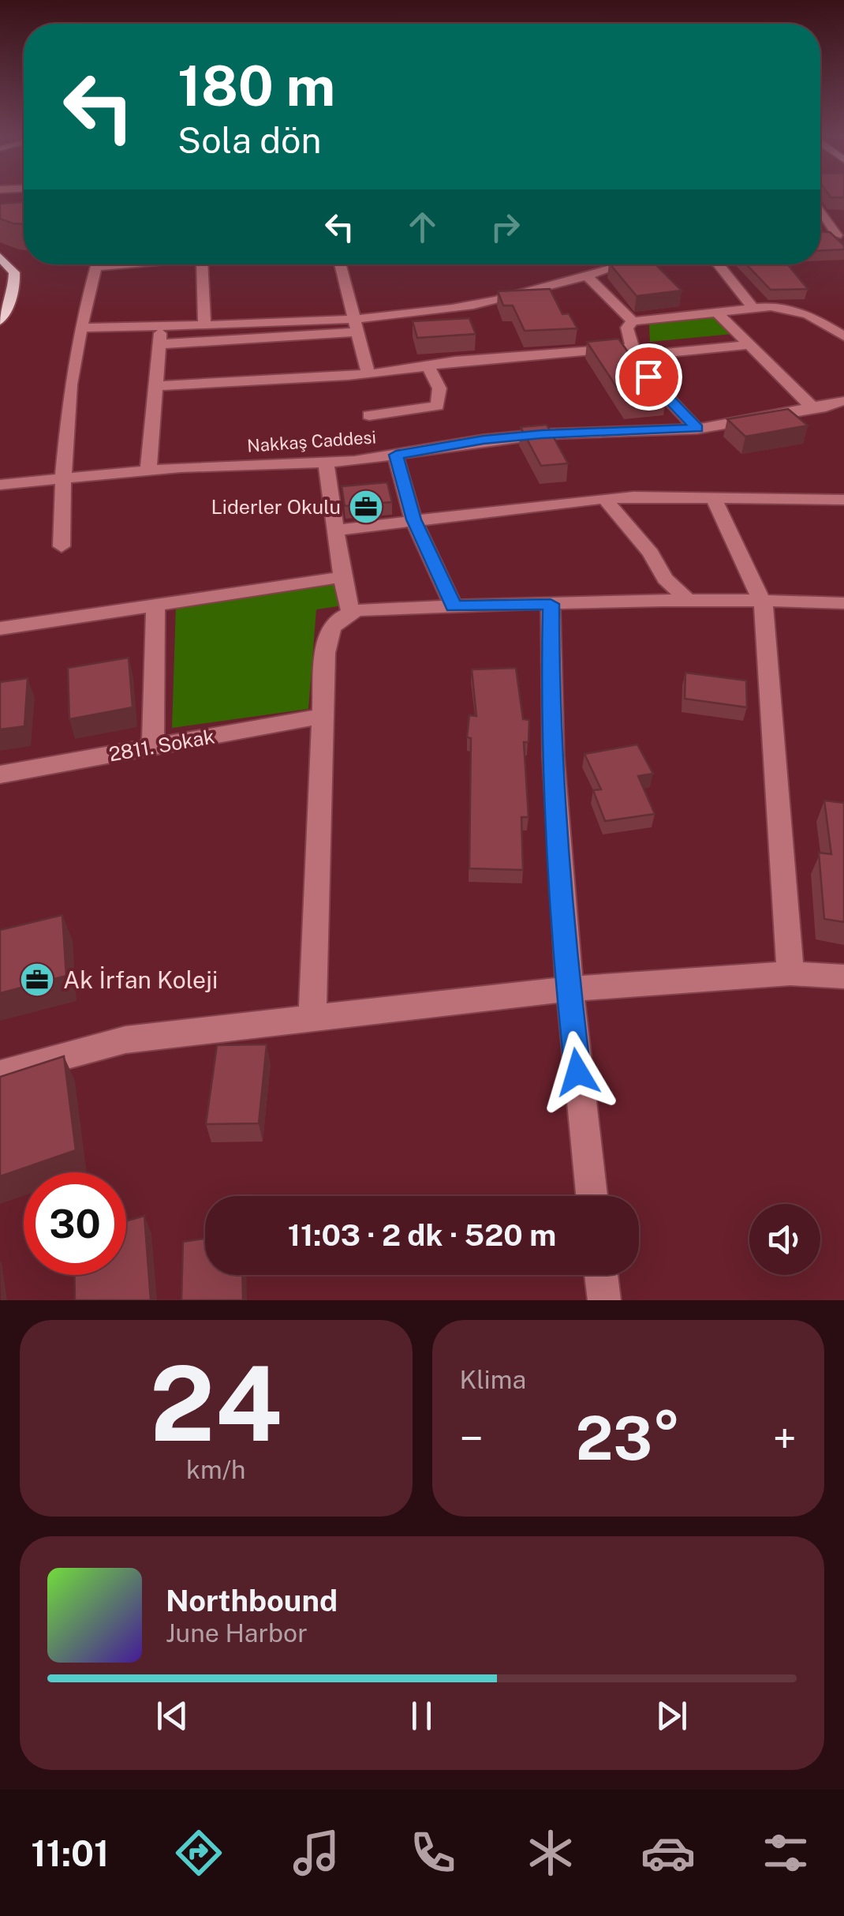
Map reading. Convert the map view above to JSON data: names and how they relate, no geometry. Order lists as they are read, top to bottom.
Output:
{
  "streets": {
    "street": ["Nakkaş Caddesi", "2811. Sokak"]
  },
  "places": {
    "office": ["Liderler Okulu", "Ak İrfan Koleji"]
  },
  "page": {
    "turn": ["180 m", "Sola dön"],
    "limit": "30",
    "trip": "11:03 · 2 dk · 520 m",
    "tile": [
      ["24", "km/h"],
      "Klima"
    ],
    "heat": ["−", "23°", "+"],
    "song": ["Northbound", "June Harbor"],
    "tabs": "11:01"
  }
}
